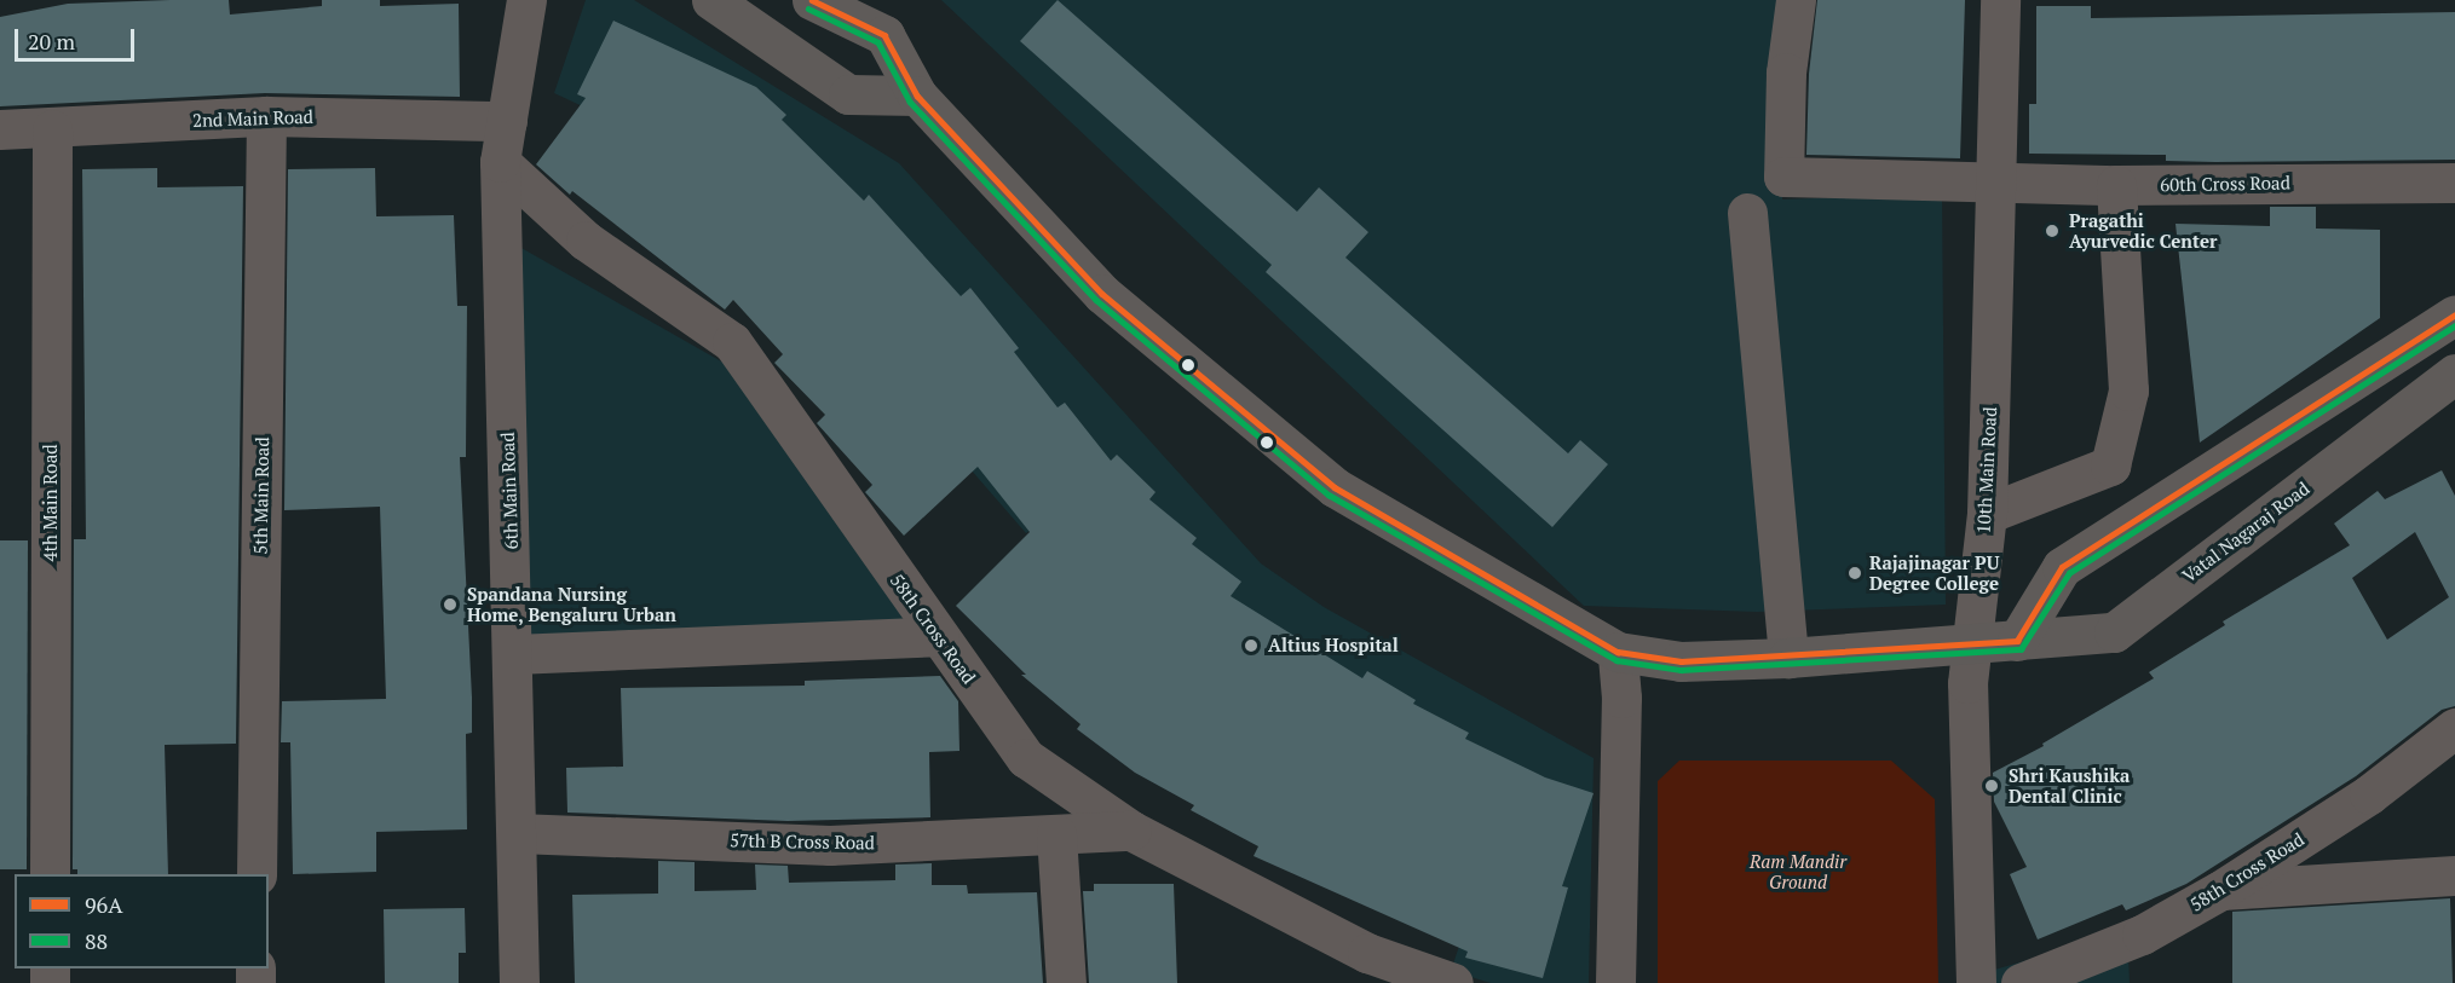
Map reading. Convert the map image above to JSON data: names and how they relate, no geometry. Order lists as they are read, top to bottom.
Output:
{
  "streets": {
    "main road": ["Vatal Nagaraj Road"],
    "street": [
      "2nd Main Road",
      "60th Cross Road",
      "10th Main Road",
      "6th Main Road",
      "5th Main Road",
      "4th Main Road",
      "58th Cross Road",
      "57th B Cross Road"
    ]
  },
  "crossings": [
    ["2nd Main Road", "6th Main Road"],
    ["2nd Main Road", "5th Main Road"],
    ["2nd Main Road", "4th Main Road"],
    ["60th Cross Road", "10th Main Road"],
    ["10th Main Road", "Vatal Nagaraj Road"],
    ["6th Main Road", "58th Cross Road"],
    ["6th Main Road", "57th B Cross Road"],
    ["58th Cross Road", "57th B Cross Road"]
  ],
  "parks": ["Ram Mandir Ground"],
  "places": [
    "Pragathi Ayurvedic Center",
    "Rajajinagar PU Degree College",
    "Spandana Nursing Home, Bengaluru Urban",
    "Altius Hospital",
    "Shri Kaushika Dental Clinic"
  ],
  "lines": ["transit line 96A", "transit line 88"],
  "legend": ["96A", "88"],
  "scale_bar": "20 m"
}
